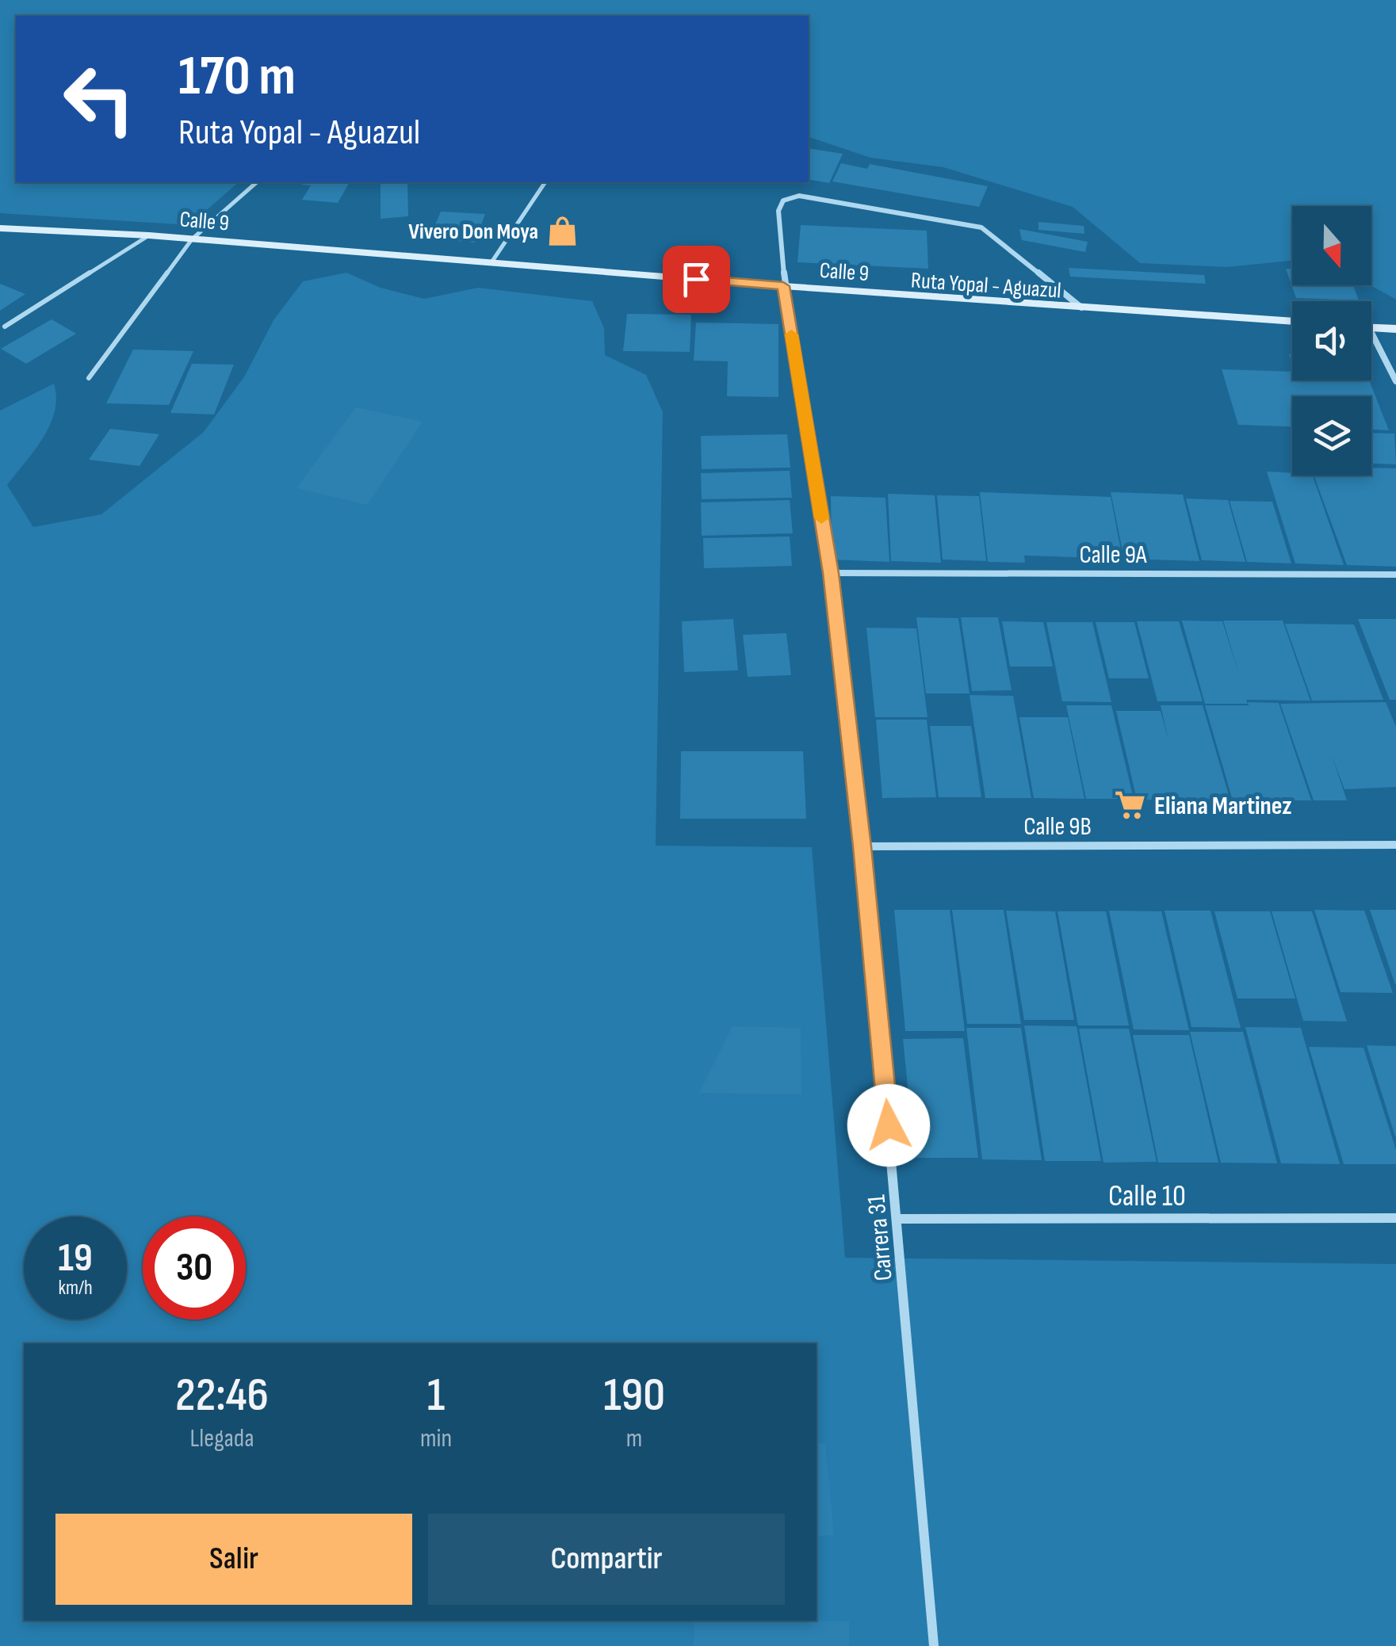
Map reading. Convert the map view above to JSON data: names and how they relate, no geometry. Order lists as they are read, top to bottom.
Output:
{
  "streets": {
    "street": [
      "Calle 9A",
      "Calle 9B",
      "Calle 10",
      "Carrera 31"
    ],
    "lane": ["Ruta Yopal - Aguazul"]
  },
  "crossings": [
    ["Ruta Yopal - Aguazul", "Carrera 31"],
    ["Calle 9A", "Carrera 31"],
    ["Calle 9B", "Carrera 31"],
    ["Calle 10", "Carrera 31"]
  ],
  "places": {
    "shop": ["Vivero Don Moya"],
    "supermarket": ["Eliana Martinez"]
  },
  "north": "bottom",
  "page": {
    "turn": ["170 m", "Ruta Yopal - Aguazul"],
    "speed": "19 km/h",
    "limit": "30",
    "eta": [
      "22:46",
      "Llegada",
      "1",
      "min",
      "190",
      "m"
    ],
    "buttons": ["Salir", "Compartir"]
  }
}
